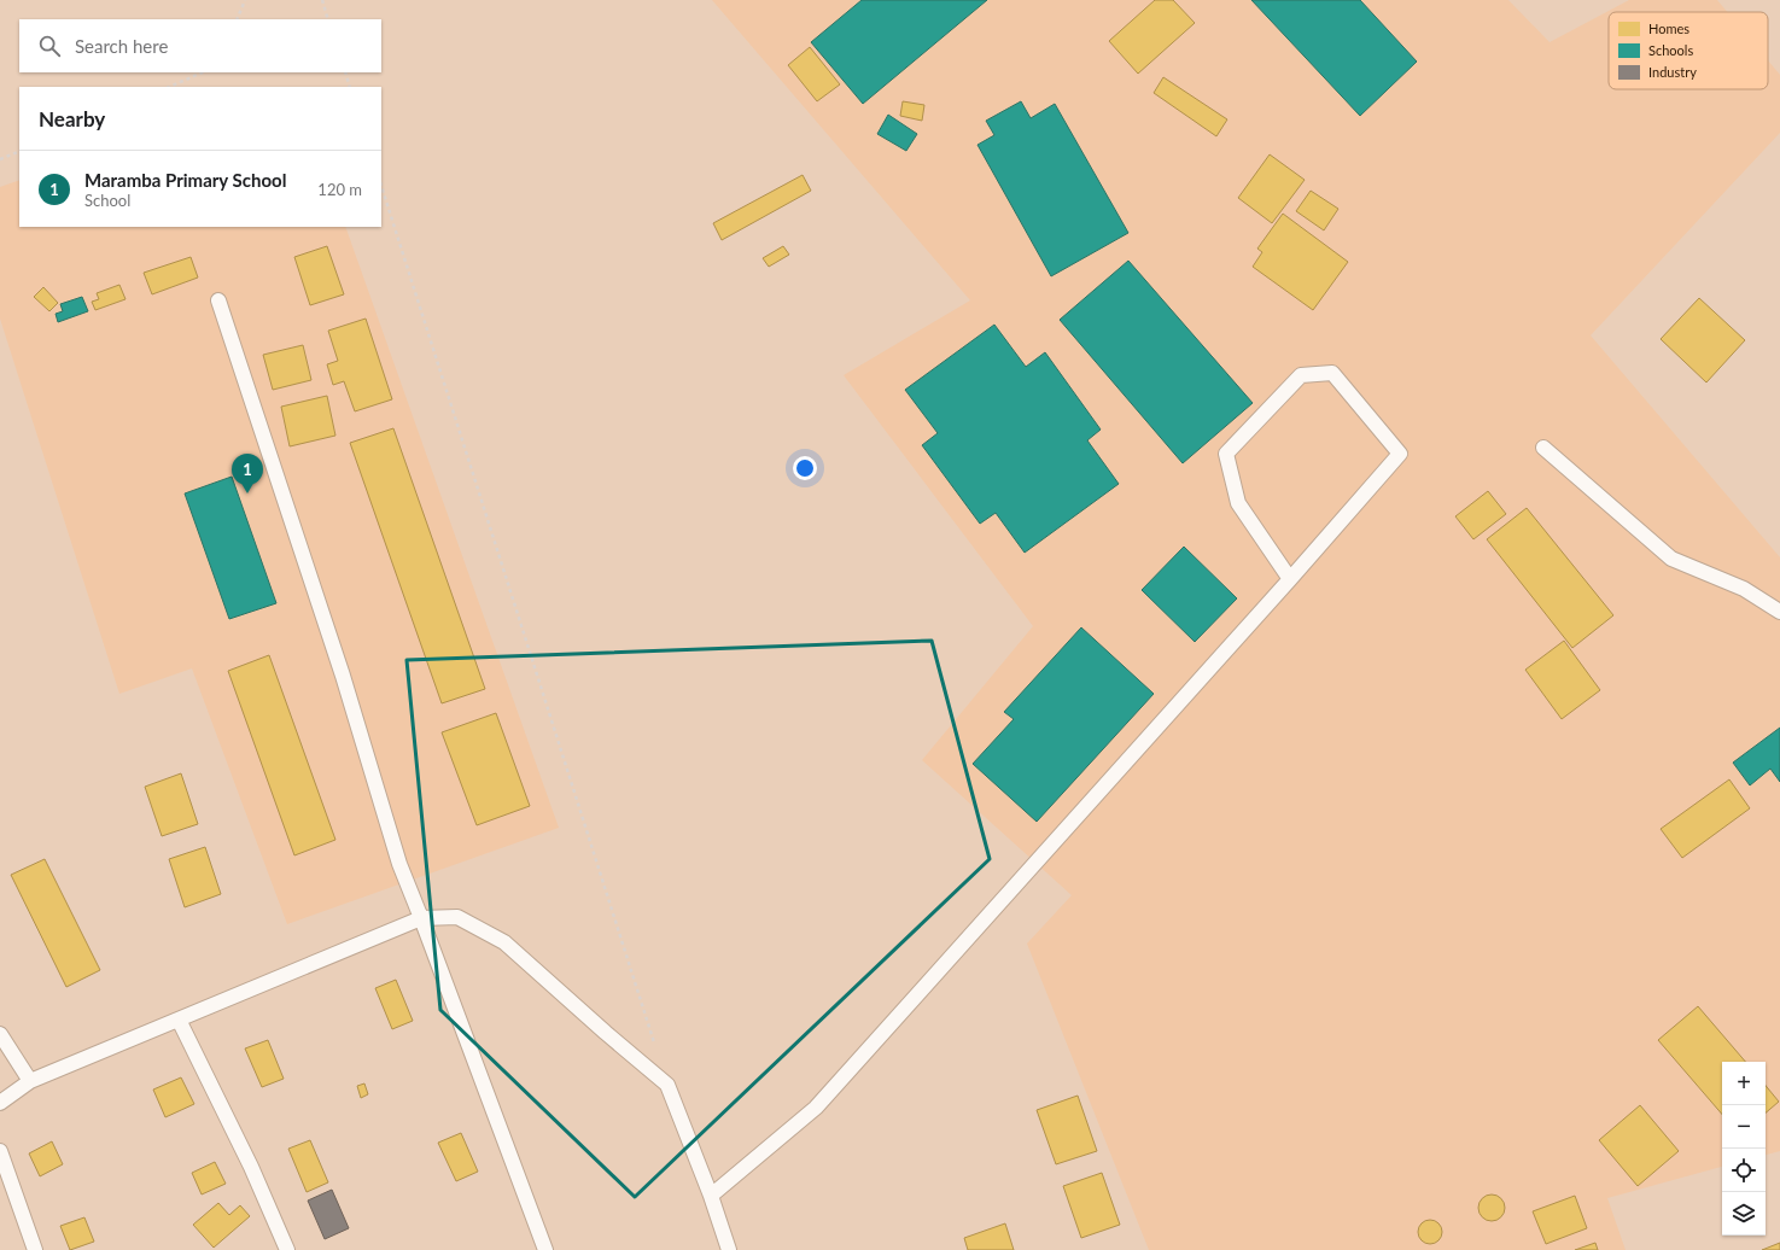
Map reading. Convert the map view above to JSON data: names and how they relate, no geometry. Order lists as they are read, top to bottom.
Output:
{
  "legend": ["Homes", "Schools", "Industry"],
  "page": {
    "search": "Search here",
    "heading": "Nearby",
    "list": [
      {
        "mark": "1",
        "name": "Maramba Primary School",
        "note": "School",
        "value": "120 m"
      }
    ],
    "pins": "1",
    "map_buttons": ["+", "−"]
  }
}
